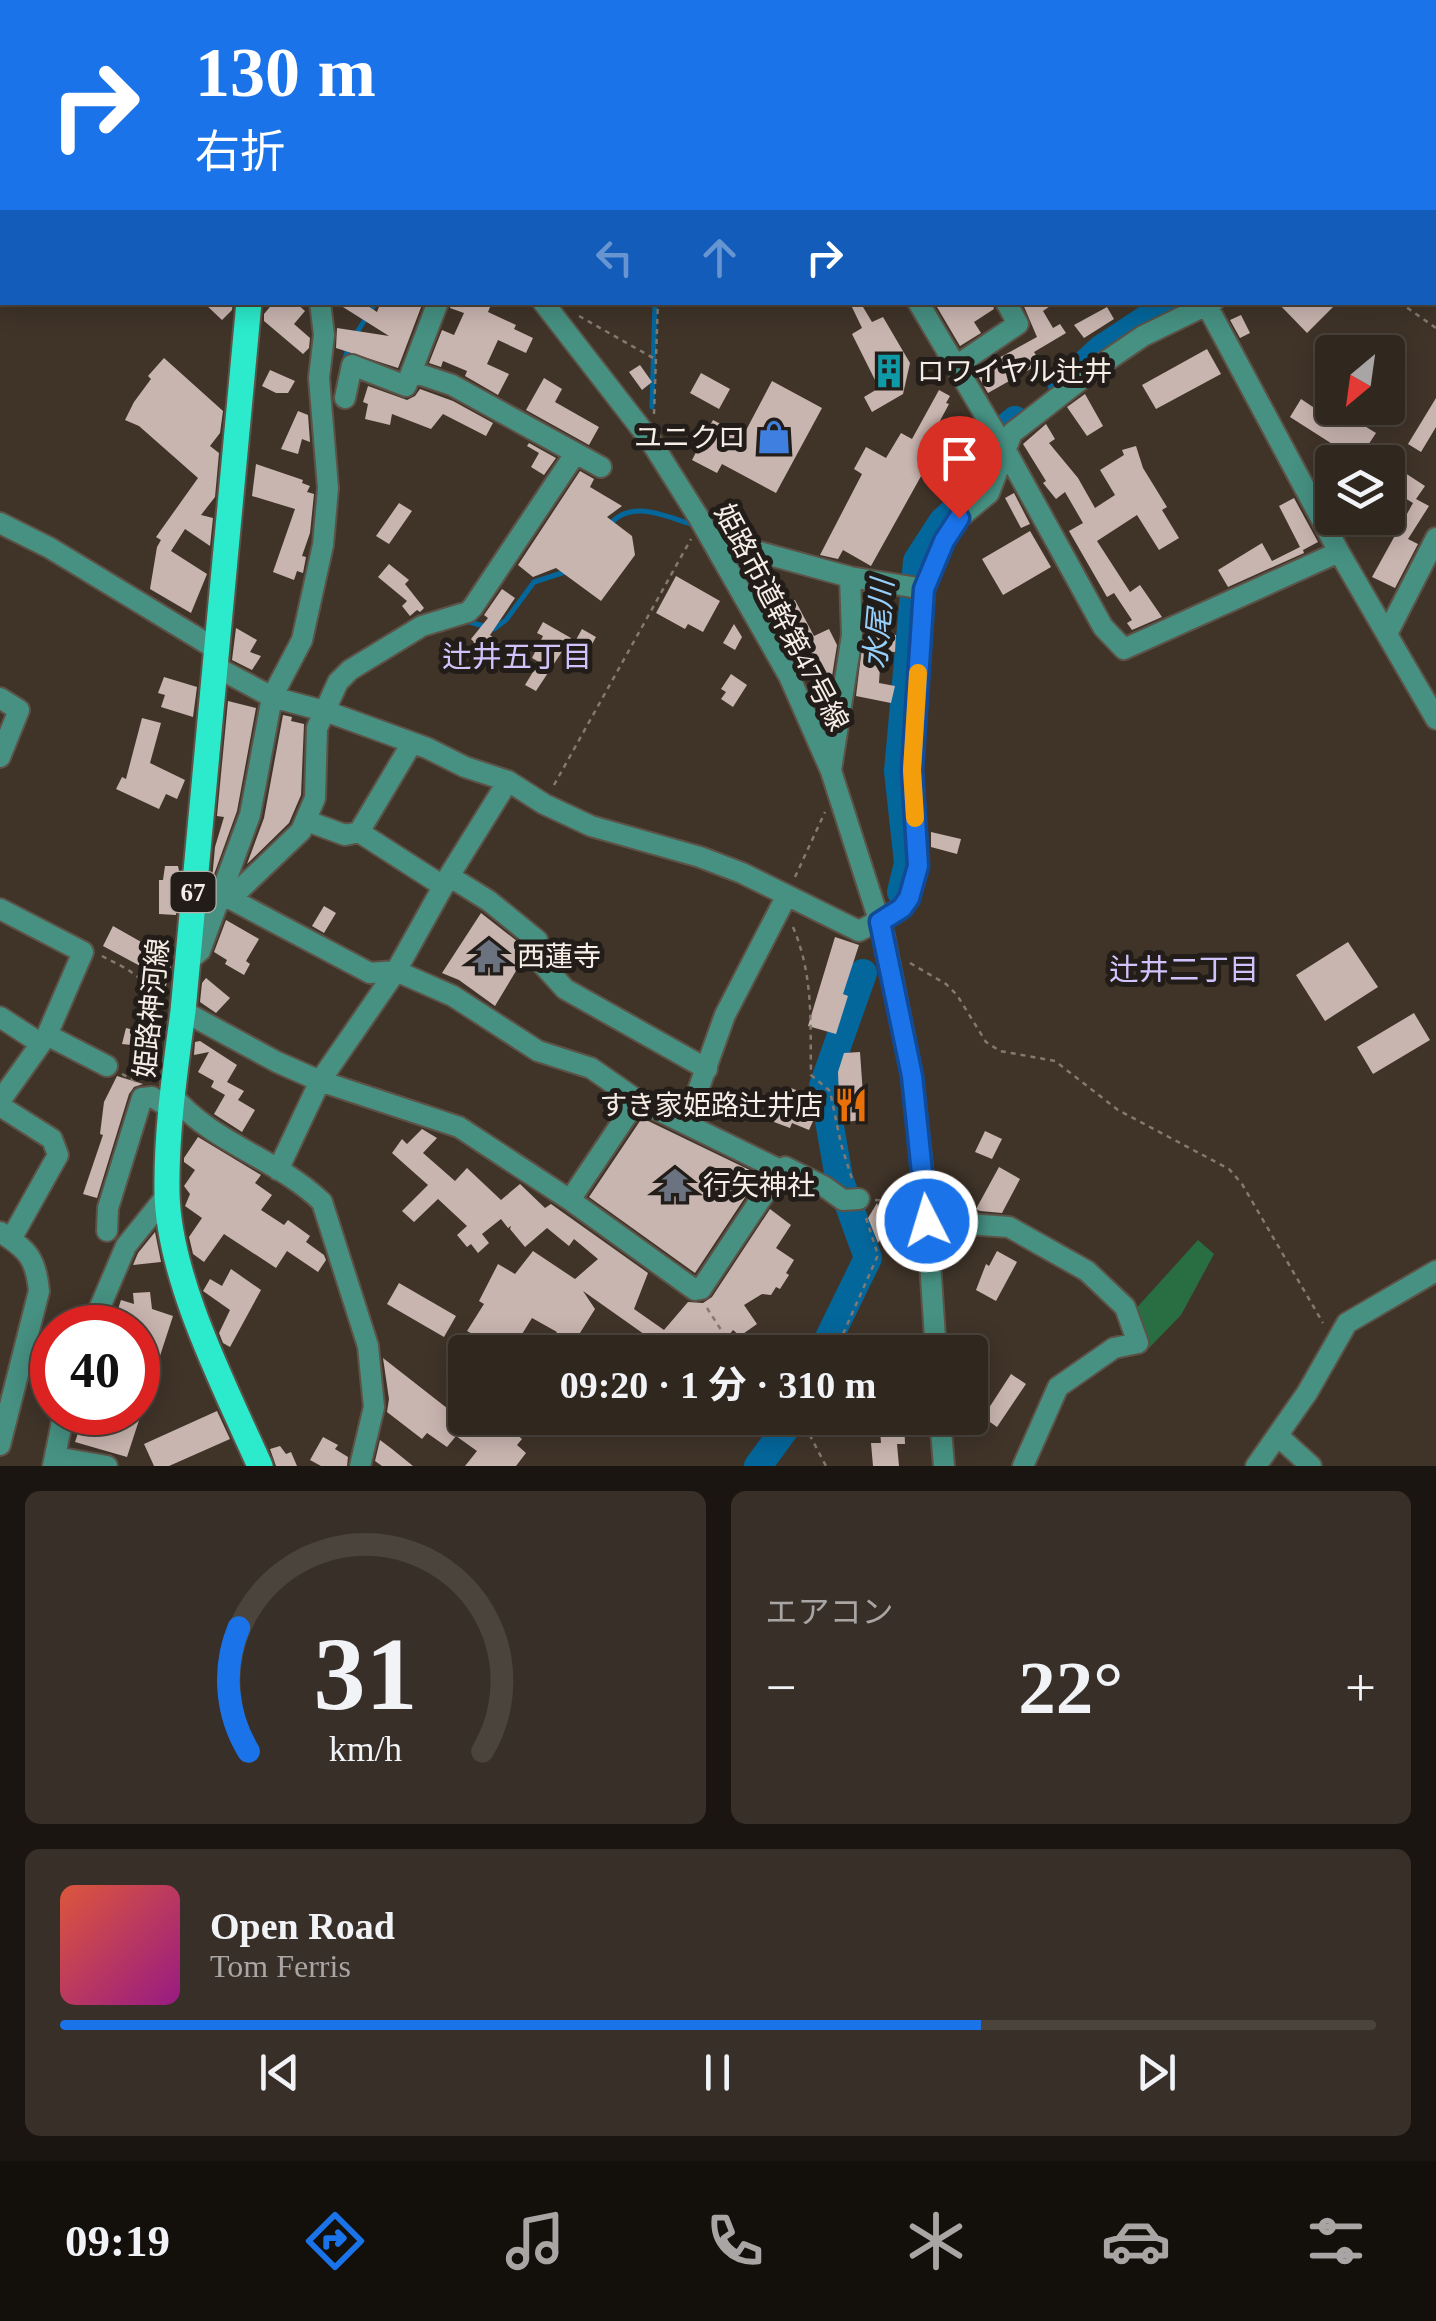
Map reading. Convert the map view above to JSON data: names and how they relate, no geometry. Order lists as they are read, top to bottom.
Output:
{
  "streets": {
    "main road": ["67", "姫路神河線"],
    "street": ["姫路市道幹第47号線"]
  },
  "districts": ["辻井五丁目", "辻井二丁目"],
  "water": ["水尾川"],
  "places": {
    "building": ["ロワイヤル辻井"],
    "shop": ["ユニクロ"],
    "temple": ["西蓮寺", "行矢神社"],
    "restaurant": ["すき家姫路辻井店"]
  },
  "north": "bottom left",
  "page": {
    "turn": ["130 m", "右折"],
    "limit": "40",
    "trip": "09:20 · 1 分 · 310 m",
    "tile": "エアコン",
    "heat": ["−", "22°", "+"],
    "song": ["Open Road", "Tom Ferris"],
    "tabs": "09:19",
    "gauge": ["31", "km/h"]
  }
}
